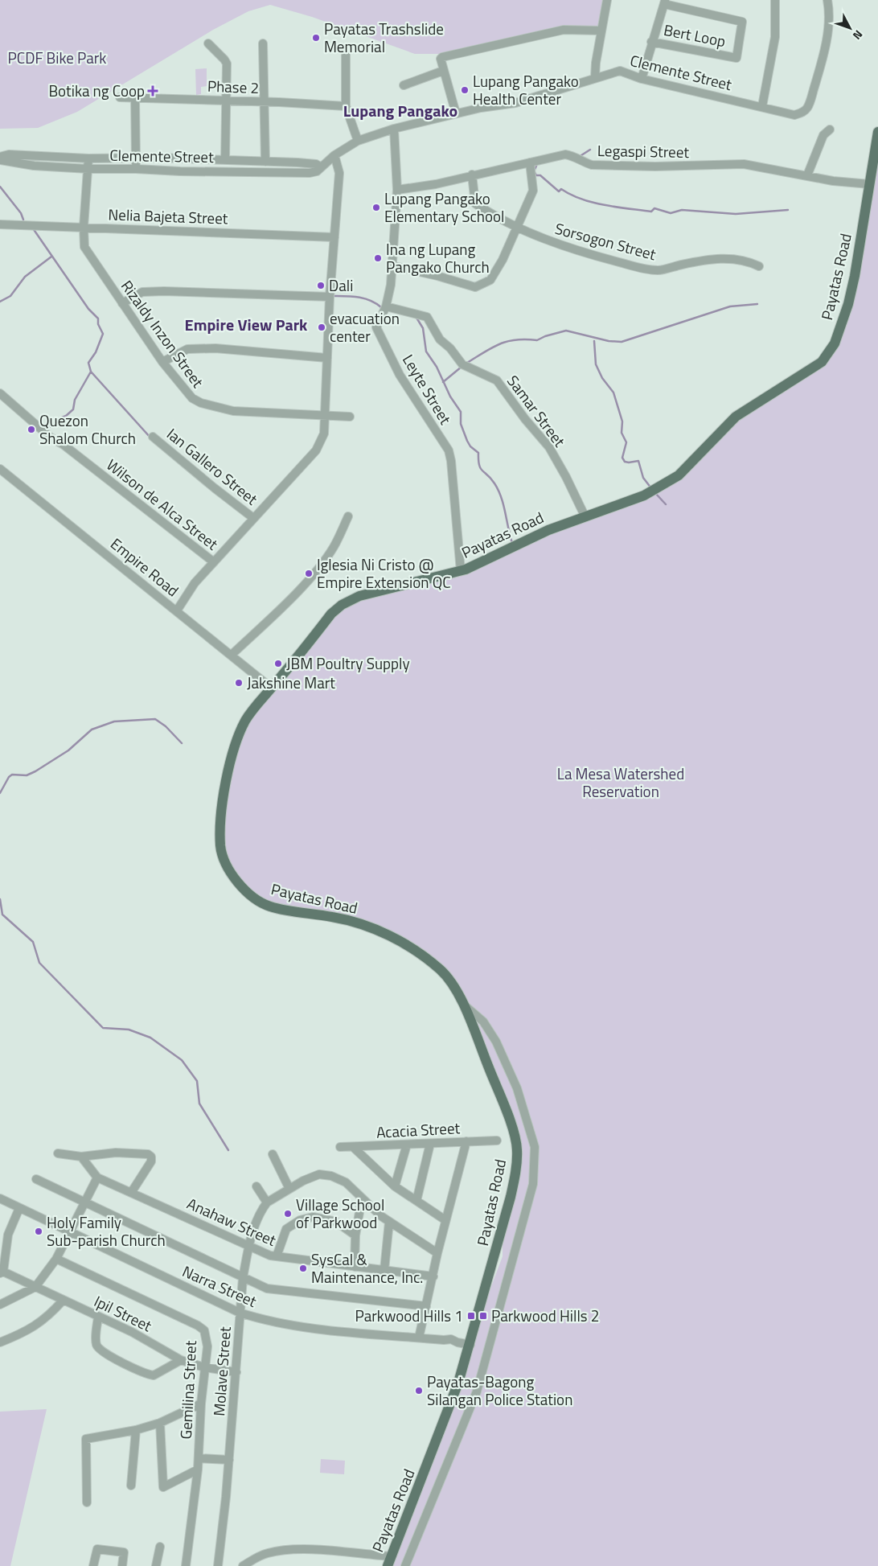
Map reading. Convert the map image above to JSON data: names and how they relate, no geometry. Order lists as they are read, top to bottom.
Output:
{
  "streets": {
    "main road": ["Payatas Road"],
    "street": [
      "Bert Loop",
      "Clemente Street",
      "Phase 2",
      "Legaspi Street",
      "Nelia Bajeta Street",
      "Sorsogon Street",
      "Rizaldy Inzon Street",
      "Leyte Street",
      "Samar Street",
      "Ian Gallero Street",
      "Wilson de Alca Street",
      "Empire Road",
      "Acacia Street",
      "Anahaw Street",
      "Narra Street",
      "Ipil Street",
      "Molave Street",
      "Gemilina Street"
    ]
  },
  "crossings": [
    ["Clemente Street", "Rizaldy Inzon Street"],
    ["Clemente Street", "Leyte Street"],
    ["Legaspi Street", "Sorsogon Street"],
    ["Legaspi Street", "Payatas Road"],
    ["Legaspi Street", "Leyte Street"],
    ["Nelia Bajeta Street", "Rizaldy Inzon Street"],
    ["Payatas Road", "Leyte Street"],
    ["Payatas Road", "Samar Street"],
    ["Payatas Road", "Empire Road"],
    ["Payatas Road", "Narra Street"],
    ["Leyte Street", "Samar Street"],
    ["Anahaw Street", "Molave Street"],
    ["Narra Street", "Molave Street"],
    ["Ipil Street", "Molave Street"],
    ["Ipil Street", "Gemilina Street"]
  ],
  "districts": ["Lupang Pangako", "Empire View Park"],
  "parks": ["PCDF Bike Park", "La Mesa Watershed Reservation"],
  "places": {
    "other": [
      "Payatas Trashslide Memorial",
      "Lupang Pangako Health Center",
      "Lupang Pangako Elementary School",
      "Ina ng Lupang Pangako Church",
      "Dali",
      "evacuation center",
      "Quezon Shalom Church",
      "Iglesia Ni Cristo @ Empire Extension QC",
      "JBM Poultry Supply",
      "Jakshine Mart",
      "Village School of Parkwood",
      "Holy Family Sub-parish Church",
      "SysCal & Maintenance, Inc.",
      "Payatas-Bagong Silangan Police Station"
    ],
    "health": ["Botika ng Coop"],
    "transit": ["Parkwood Hills 1", "Parkwood Hills 2"]
  },
  "north": "bottom right"
}
